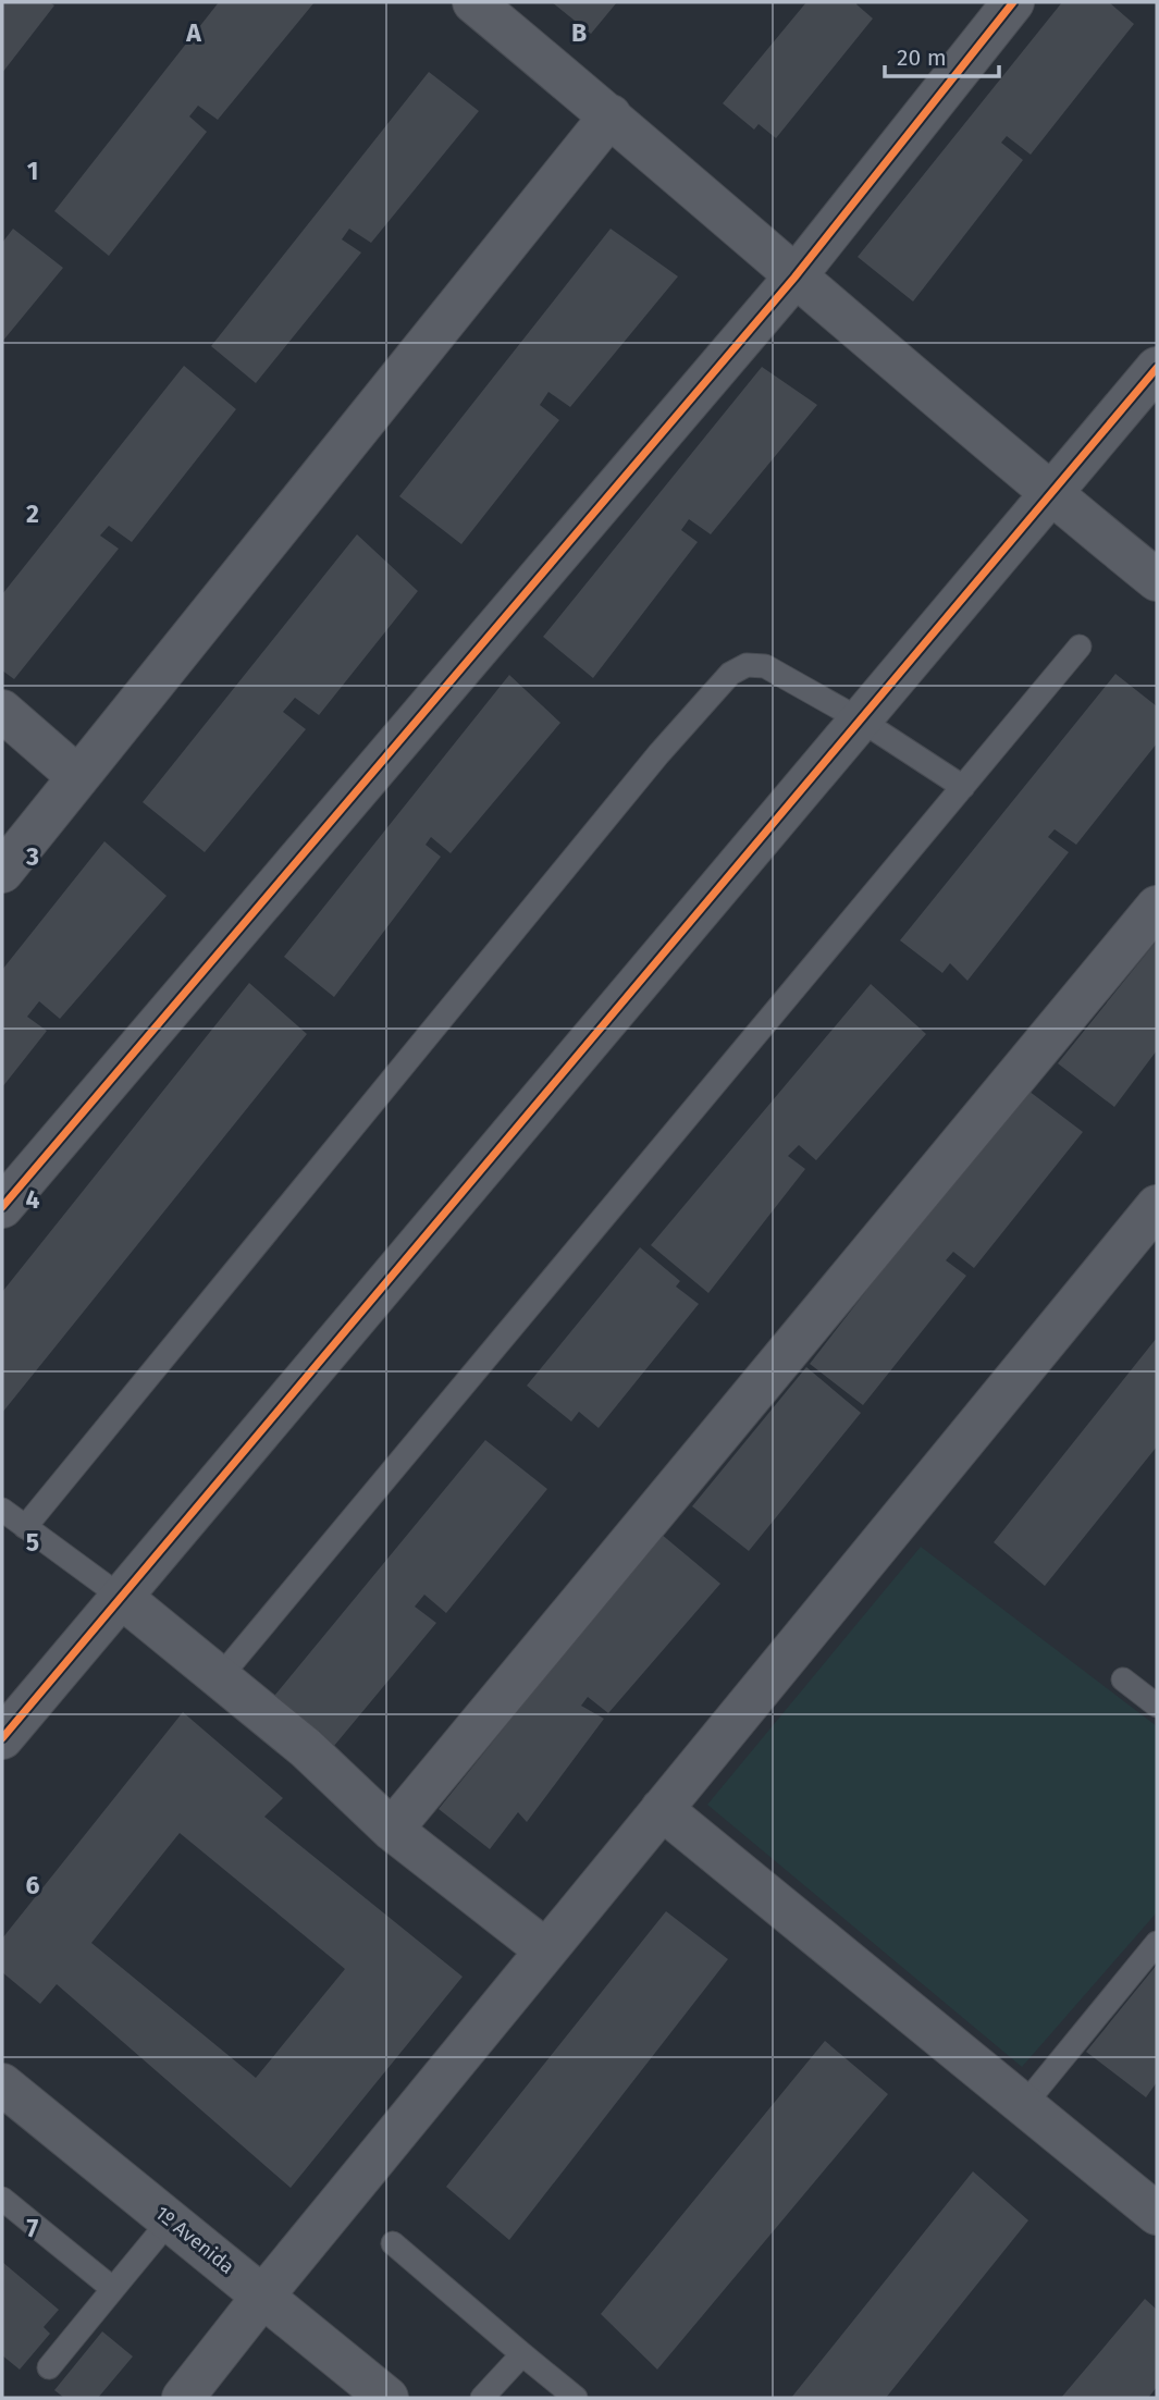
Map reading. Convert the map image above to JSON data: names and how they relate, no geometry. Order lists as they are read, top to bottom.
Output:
{
  "streets": {
    "street": ["1º Avenida"]
  },
  "scale_bar": "20 m",
  "grid": {
    "columns": ["A", "B"],
    "rows": [
      "1",
      "2",
      "3",
      "4",
      "5",
      "6",
      "7"
    ]
  }
}
